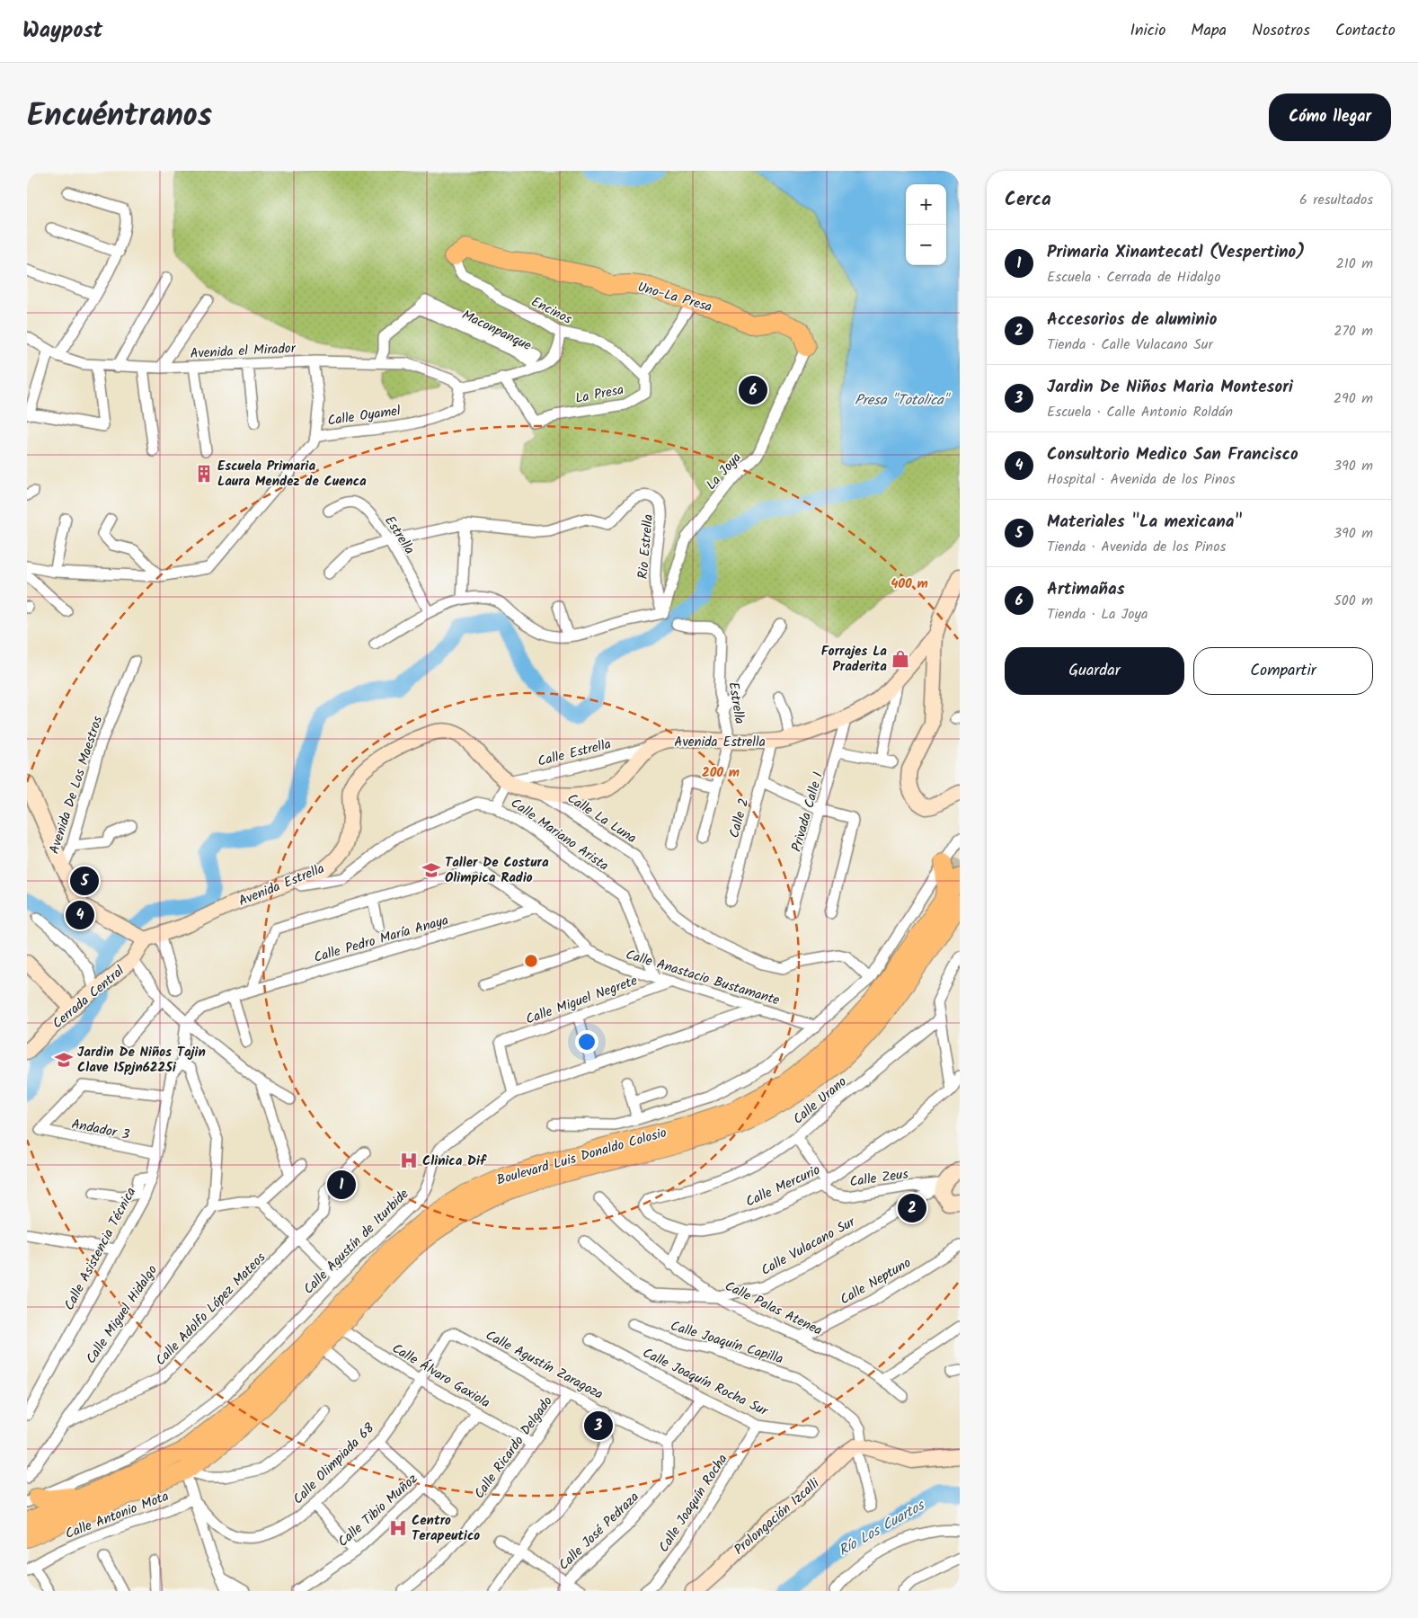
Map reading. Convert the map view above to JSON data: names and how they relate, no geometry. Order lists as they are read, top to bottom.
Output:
{
  "streets": {
    "highway": ["Uno-La Presa", "Boulevard Luis Donaldo Colosio"],
    "street": [
      "Encinos",
      "Maconpanque",
      "Avenida el Mirador",
      "La Presa",
      "Calle Oyamel",
      "La Joya",
      "Estrella",
      "Rio Estrella",
      "Avenida Estrella",
      "Calle Estrella",
      "Avenida De Los Maestros",
      "Privada Calle 1",
      "Calle La Luna",
      "Calle 2",
      "Calle Mariano Arista",
      "Calle Pedro María Anaya",
      "Calle Anastacio Bustamante",
      "Cerrada Central",
      "Calle Miguel Negrete",
      "Calle Urano",
      "Andador 3",
      "Calle Zeus",
      "Calle Mercurio",
      "Calle Agustín de Iturbide",
      "Calle Vulacano Sur",
      "Calle Asistencia Técnica",
      "Calle Neptuno",
      "Calle Palas Atenea",
      "Calle Adolfo López Mateos",
      "Calle Miguel Hidalgo",
      "Calle Joaquín Capilla",
      "Calle Agustín Zaragoza",
      "Calle Álvaro Gaxiola",
      "Calle Joaquín Rocha Sur",
      "Calle Ricardo Delgado",
      "Calle Olimpiada 68",
      "Calle Joaquín Rocha",
      "Calle Tibio Muñoz",
      "Calle Antonio Mota",
      "Prolongación Izcalli",
      "Calle José Pedraza"
    ]
  },
  "crossings": [
    ["Uno-La Presa", "Encinos"],
    ["Uno-La Presa", "La Presa"],
    ["Uno-La Presa", "La Joya"],
    ["Encinos", "La Presa"],
    ["Avenida el Mirador", "Calle Oyamel"],
    ["La Joya", "Rio Estrella"],
    ["Estrella", "Rio Estrella"],
    ["Estrella", "Avenida Estrella"],
    ["Avenida Estrella", "Calle Estrella"],
    ["Avenida Estrella", "Privada Calle 1"],
    ["Avenida Estrella", "Calle La Luna"],
    ["Avenida Estrella", "Calle 2"],
    ["Avenida Estrella", "Calle Mariano Arista"],
    ["Avenida Estrella", "Cerrada Central"],
    ["Calle Mariano Arista", "Calle Anastacio Bustamante"],
    ["Calle Pedro María Anaya", "Calle Anastacio Bustamante"],
    ["Calle Anastacio Bustamante", "Calle Miguel Negrete"],
    ["Calle Anastacio Bustamante", "Calle Agustín de Iturbide"],
    ["Calle Miguel Negrete", "Calle Agustín de Iturbide"],
    ["Calle Urano", "Calle Mercurio"],
    ["Andador 3", "Calle Asistencia Técnica"],
    ["Boulevard Luis Donaldo Colosio", "Calle Álvaro Gaxiola"],
    ["Calle Zeus", "Calle Mercurio"],
    ["Calle Zeus", "Calle Vulacano Sur"],
    ["Calle Vulacano Sur", "Calle Palas Atenea"],
    ["Calle Neptuno", "Calle Palas Atenea"],
    ["Calle Adolfo López Mateos", "Calle Miguel Hidalgo"],
    ["Calle Joaquín Capilla", "Prolongación Izcalli"],
    ["Calle Agustín Zaragoza", "Calle Ricardo Delgado"],
    ["Calle Agustín Zaragoza", "Calle Olimpiada 68"],
    ["Calle Agustín Zaragoza", "Calle José Pedraza"],
    ["Calle Álvaro Gaxiola", "Calle Ricardo Delgado"],
    ["Calle Álvaro Gaxiola", "Calle Olimpiada 68"],
    ["Calle Álvaro Gaxiola", "Calle Tibio Muñoz"],
    ["Calle Joaquín Rocha Sur", "Calle Joaquín Rocha"],
    ["Calle Olimpiada 68", "Calle Antonio Mota"]
  ],
  "water": ["Presa \"Totolica\"", "Río Los Cuartos"],
  "places": {
    "building": ["Escuela Primaria Laura Mendez de Cuenca"],
    "shop": ["Forrajes La Praderita"],
    "school or university": ["Taller De Costura Olimpica Radio", "Jardin De Niños Tajin Clave 15pjn6225i"],
    "hospital": ["Clinica Dif", "Centro Terapeutico"]
  },
  "page": {
    "header": "Waypost",
    "nav": [
      "Inicio",
      "Mapa",
      "Nosotros",
      "Contacto"
    ],
    "title": "Encuéntranos",
    "buttons": [
      "Cómo llegar",
      ["Guardar", "Compartir"]
    ],
    "heading": ["Cerca", "6 resultados"],
    "map_buttons": ["+", "−"],
    "list": [
      {
        "mark": "1",
        "name": "Primaria Xinantecatl (Vespertino)",
        "note": "Escuela · Cerrada de Hidalgo",
        "value": "210 m"
      },
      {
        "mark": "2",
        "name": "Accesorios de aluminio",
        "note": "Tienda · Calle Vulacano Sur",
        "value": "270 m"
      },
      {
        "mark": "3",
        "name": "Jardin De Niños Maria Montesori",
        "note": "Escuela · Calle Antonio Roldán",
        "value": "290 m"
      },
      {
        "mark": "4",
        "name": "Consultorio Medico San Francisco",
        "note": "Hospital · Avenida de los Pinos",
        "value": "390 m"
      },
      {
        "mark": "5",
        "name": "Materiales \"La mexicana\"",
        "note": "Tienda · Avenida de los Pinos",
        "value": "390 m"
      },
      {
        "mark": "6",
        "name": "Artimañas",
        "note": "Tienda · La Joya",
        "value": "500 m"
      }
    ],
    "pins": [
      "6",
      "5",
      "4",
      "1",
      "2",
      "3"
    ]
  },
  "rings": ["400 m", "200 m"]
}
